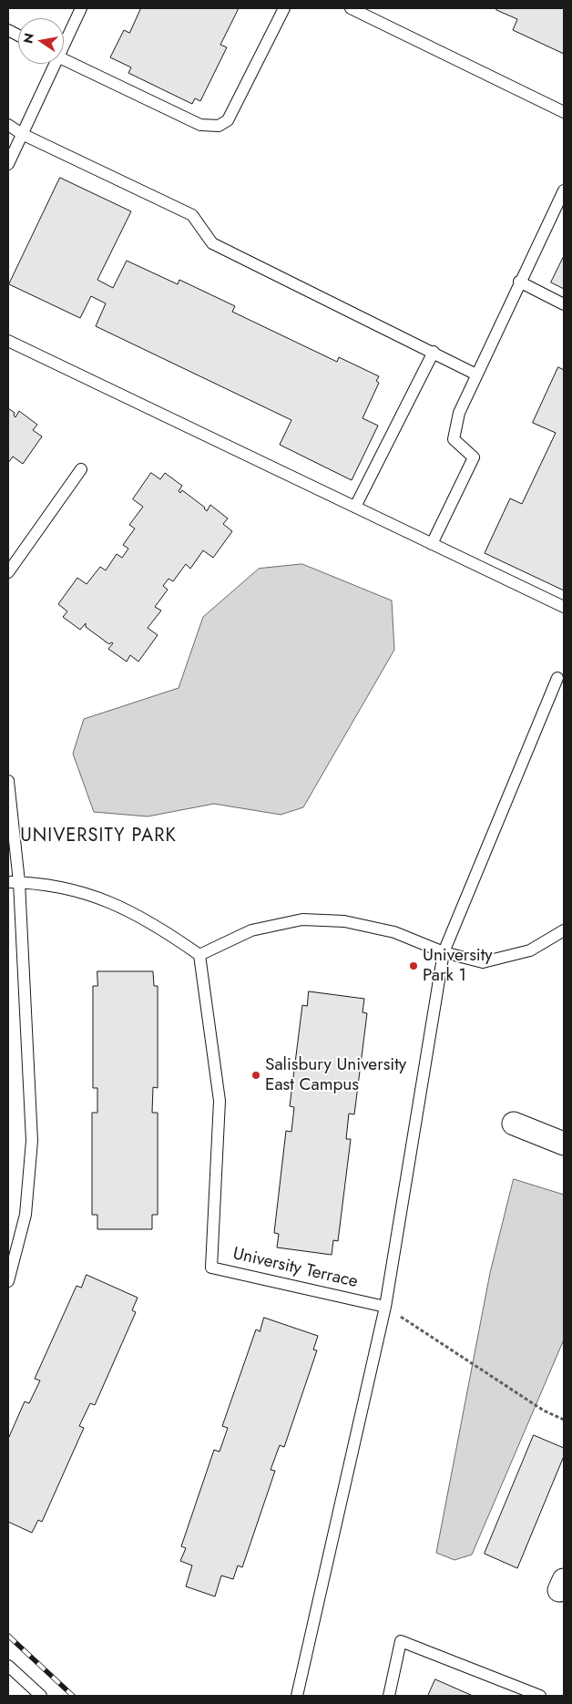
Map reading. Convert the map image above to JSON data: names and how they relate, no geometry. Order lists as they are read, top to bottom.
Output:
{
  "streets": {
    "lane": ["University Terrace"]
  },
  "districts": ["UNIVERSITY PARK"],
  "places": ["University Park 1", "Salisbury University East Campus"],
  "north": "left"
}
